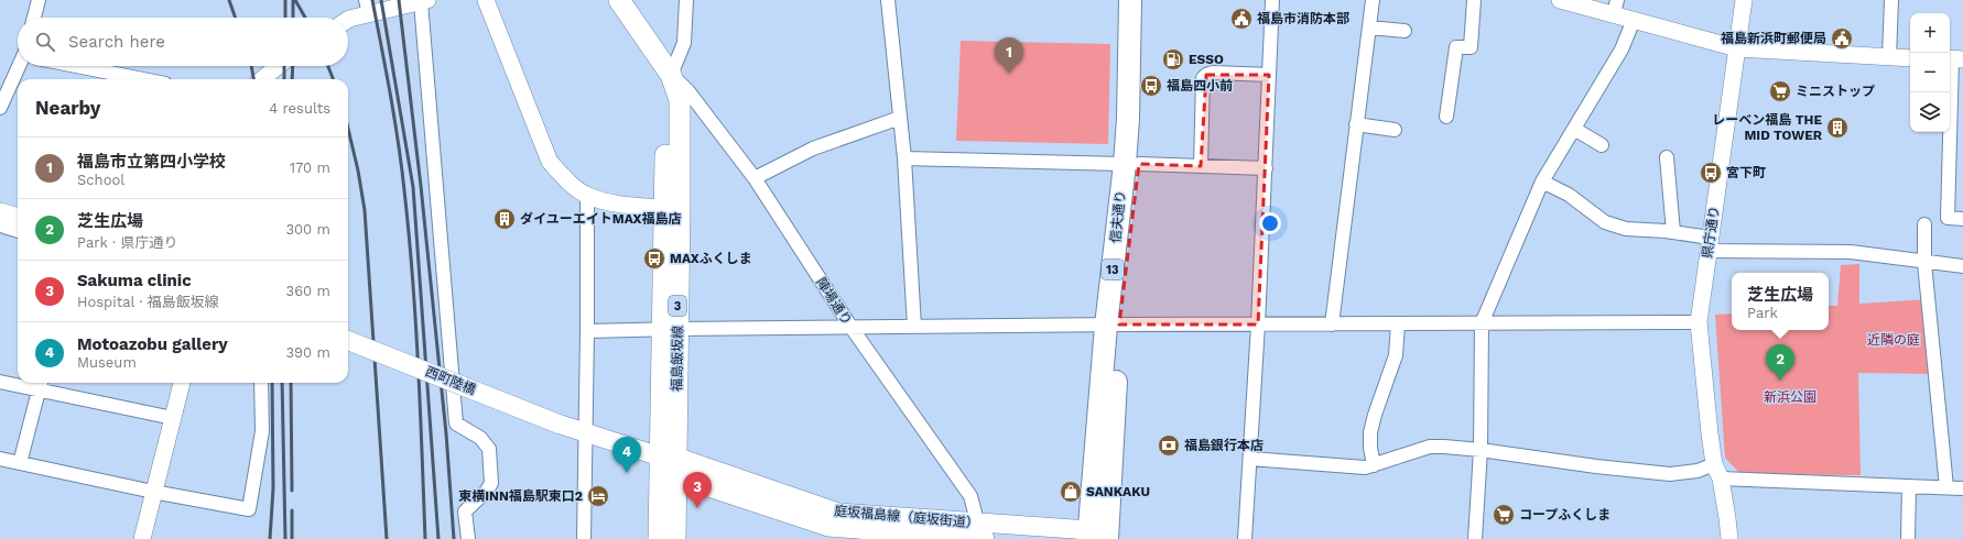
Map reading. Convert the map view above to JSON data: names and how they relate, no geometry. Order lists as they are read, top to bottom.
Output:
{
  "streets": {
    "highway": ["信夫通り", "13"],
    "main road": ["3", "西町陸橋", "庭坂福島線（庭坂街道）"],
    "street": ["県庁通り", "陣場通り"]
  },
  "crossings": [
    ["信夫通り", "庭坂福島線（庭坂街道）"],
    ["陣場通り", "3"],
    ["陣場通り", "庭坂福島線（庭坂街道）"],
    ["3", "庭坂福島線（庭坂街道）"],
    ["西町陸橋", "庭坂福島線（庭坂街道）"]
  ],
  "parks": ["近隣の庭", "新浜公園"],
  "places": {
    "public building": ["福島市消防本部", "福島新浜町郵便局"],
    "fuel station": ["ESSO"],
    "bus stop": ["福島四小前", "宮下町", "MAXふくしま"],
    "supermarket": ["ミニストップ", "コープふくしま"],
    "building": ["レーベン福島 THE MID TOWER", "ダイユーエイトMAX福島店"],
    "bank": ["福島銀行本店"],
    "shop": ["SANKAKU"],
    "hotel": ["東横INN福島駅東口2"]
  },
  "page": {
    "map_buttons": ["+", "−"],
    "search": "Search here",
    "pins": [
      "1",
      "2",
      "4",
      "3"
    ],
    "heading": ["Nearby", "4 results"],
    "list": [
      {
        "mark": "1",
        "name": "福島市立第四小学校",
        "note": "School",
        "value": "170 m"
      },
      {
        "mark": "2",
        "name": "芝生広場",
        "note": "Park · 県庁通り",
        "value": "300 m"
      },
      {
        "mark": "3",
        "name": "Sakuma clinic",
        "note": "Hospital · 福島飯坂線",
        "value": "360 m"
      },
      {
        "mark": "4",
        "name": "Motoazobu gallery",
        "note": "Museum",
        "value": "390 m"
      }
    ],
    "popup": ["芝生広場", "Park"]
  }
}
